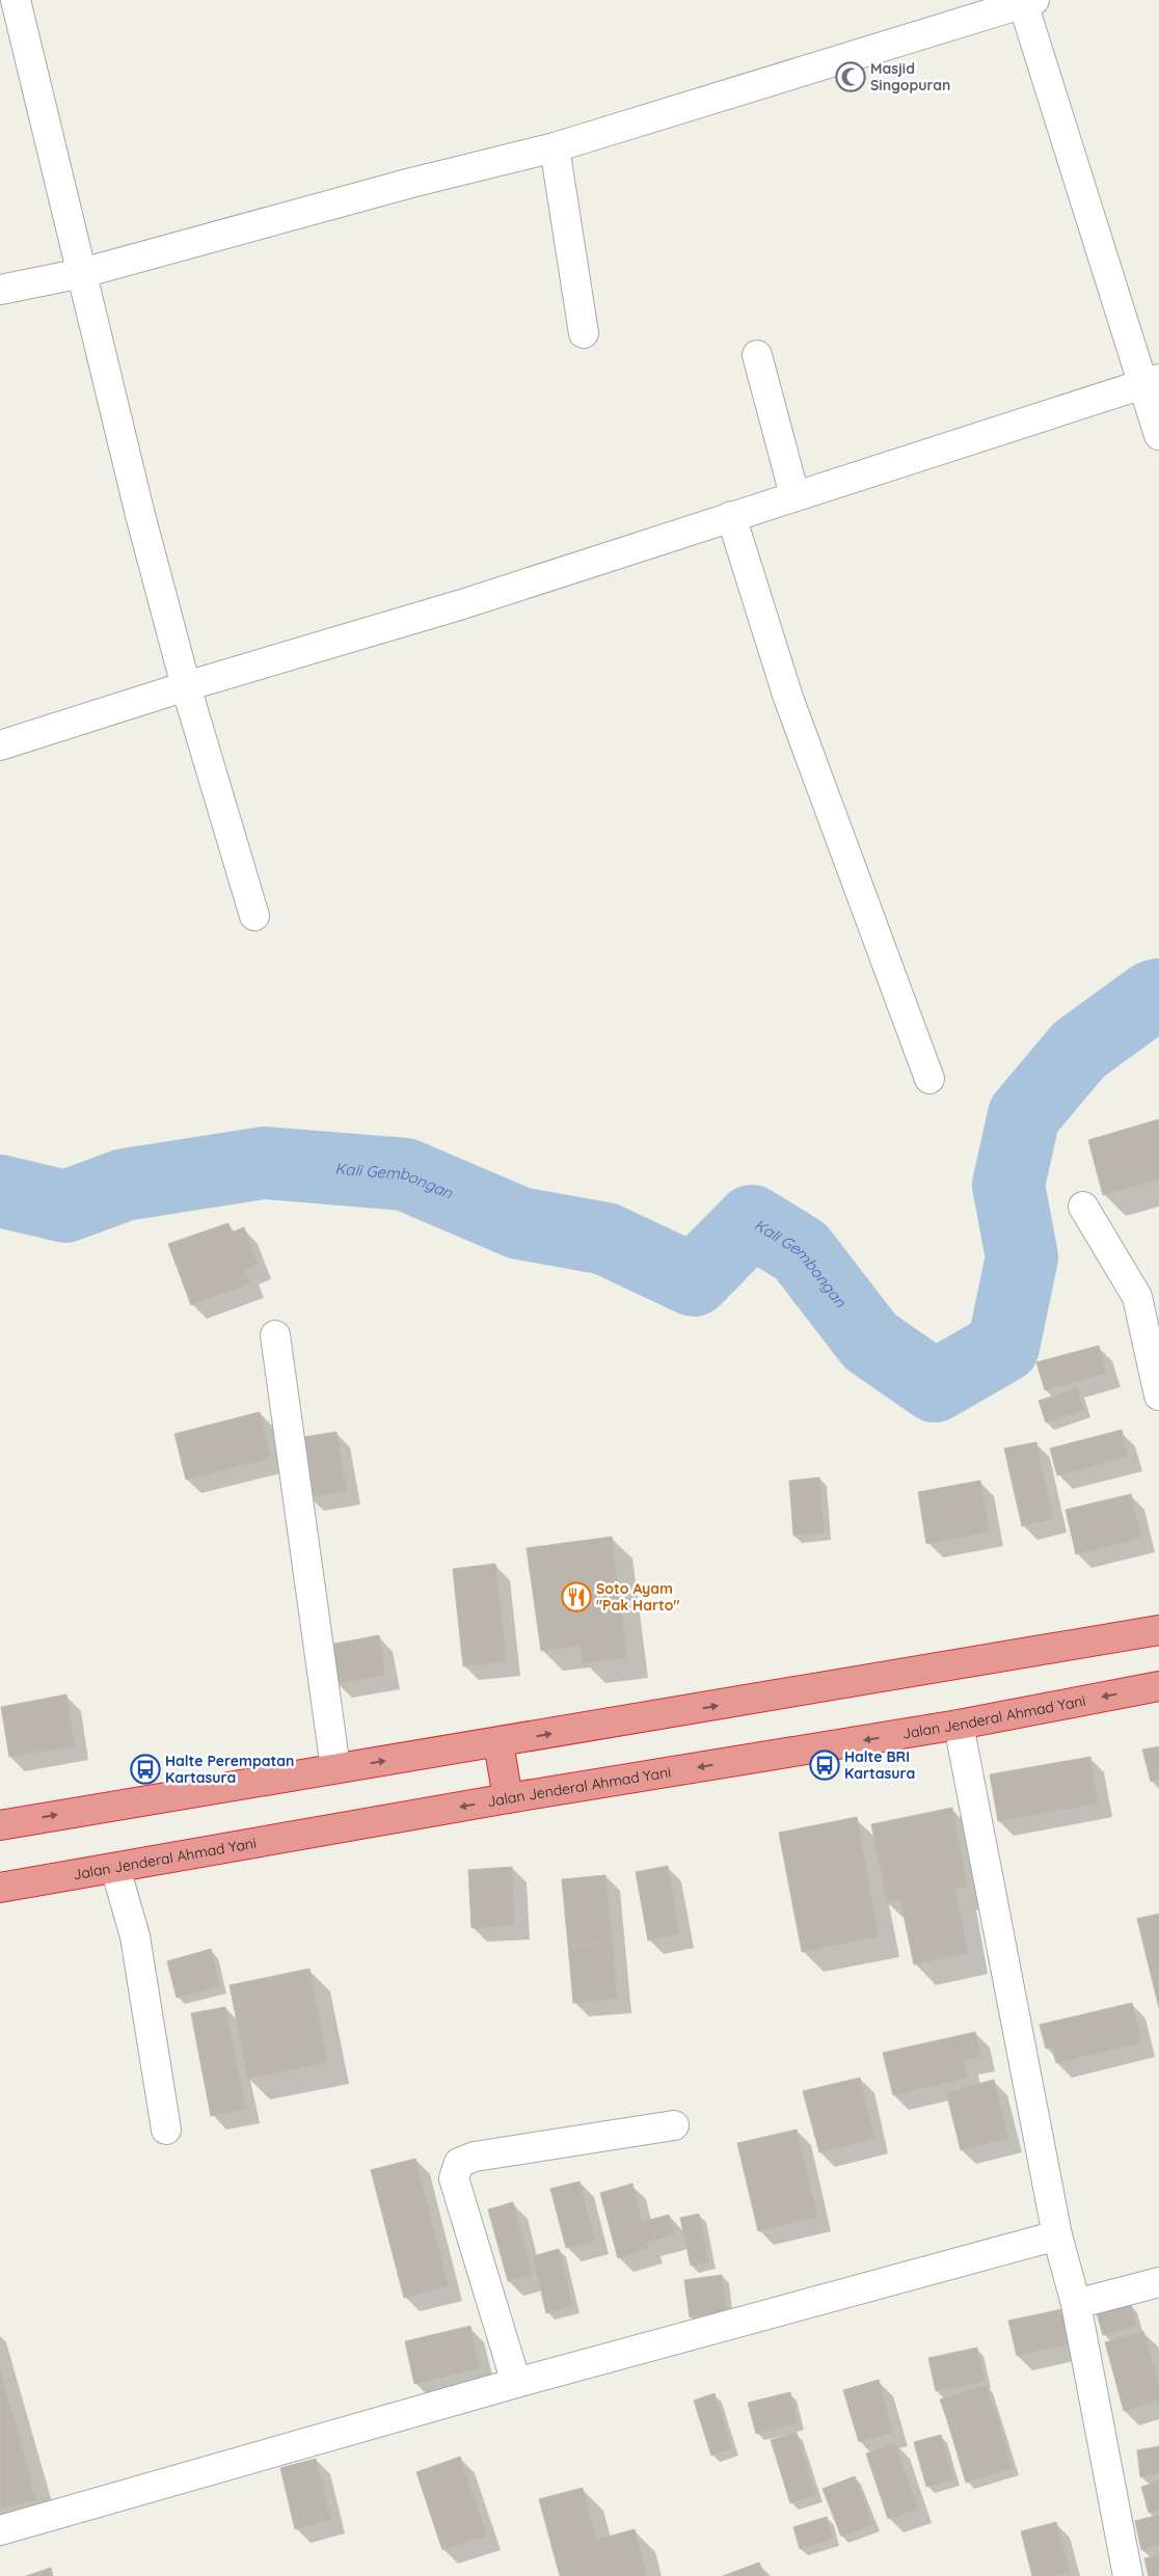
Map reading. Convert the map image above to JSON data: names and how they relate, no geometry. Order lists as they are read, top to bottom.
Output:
{
  "streets": {
    "highway": ["Jalan Jenderal Ahmad Yani"]
  },
  "water": ["Kali Gembongan"],
  "places": {
    "mosque": ["Masjid Singopuran"],
    "restaurant": ["Soto Ayam \"Pak Harto\""],
    "bus stop": ["Halte BRI Kartasura", "Halte Perempatan Kartasura"]
  }
}
